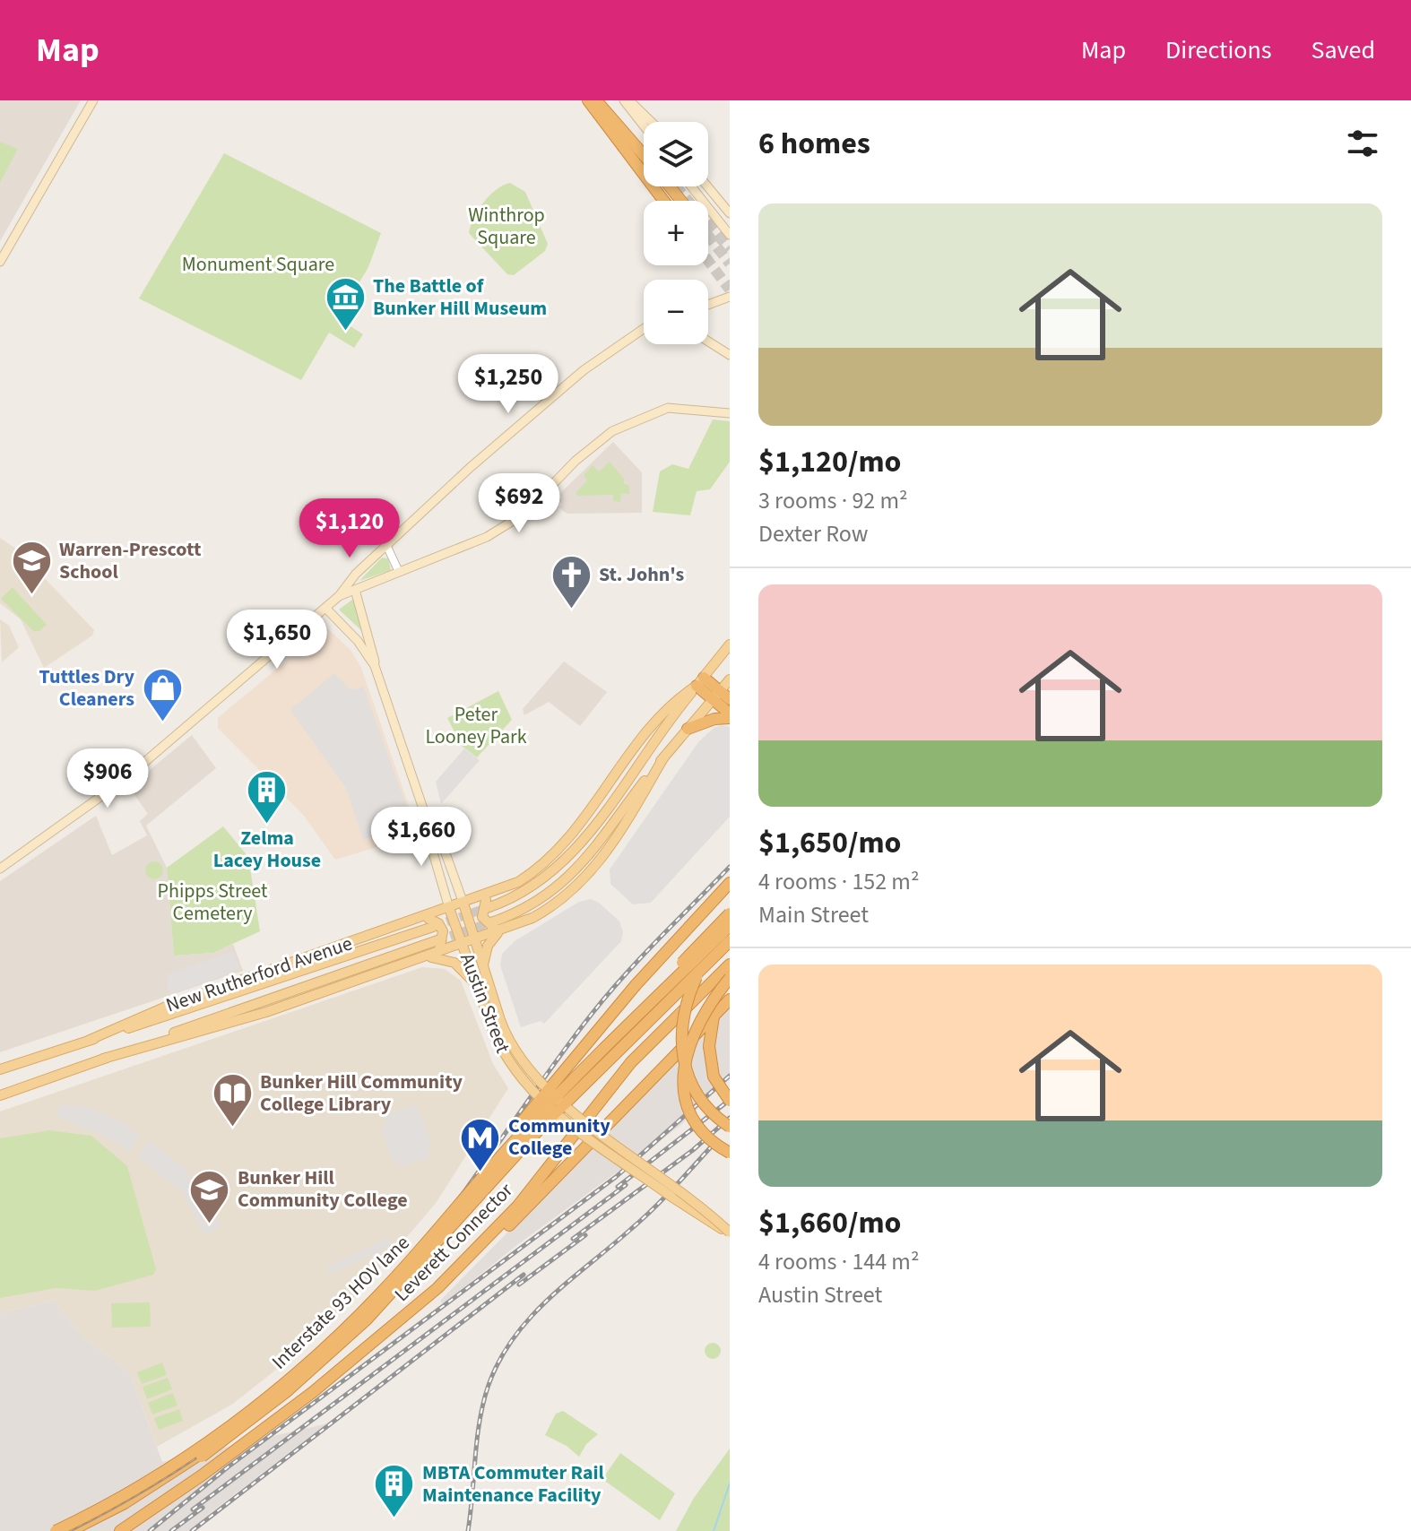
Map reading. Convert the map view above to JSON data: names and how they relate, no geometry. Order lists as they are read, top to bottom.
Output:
{
  "streets": {
    "highway": ["Leverett Connector", "Interstate 93 HOV lane"],
    "main road": ["New Rutherford Avenue", "Austin Street"]
  },
  "crossings": [
    ["New Rutherford Avenue", "Austin Street"]
  ],
  "parks": [
    "Winthrop Square",
    "Monument Square",
    "Peter Looney Park",
    "Phipps Street Cemetery"
  ],
  "places": {
    "museum": ["The Battle of Bunker Hill Museum"],
    "school or university": ["Warren-Prescott School", "Bunker Hill Community College"],
    "church": ["St. John's"],
    "shop": ["Tuttles Dry Cleaners"],
    "building": ["Zelma Lacey House", "MBTA Commuter Rail Maintenance Facility"],
    "library": ["Bunker Hill Community College Library"],
    "metro station": ["Community College"]
  },
  "page": {
    "header": "Map",
    "nav": ["Map", "Directions", "Saved"],
    "heading": "6 homes",
    "map_buttons": ["+", "−"],
    "list": [
      {
        "name": "$1,120/mo",
        "note": "3 rooms · 92 m² · Dexter Row"
      },
      {
        "name": "$1,650/mo",
        "note": "4 rooms · 152 m² · Main Street"
      },
      {
        "name": "$1,660/mo",
        "note": "4 rooms · 144 m² · Austin Street"
      }
    ],
    "price": [
      "$1,250",
      "$692",
      "$1,120",
      "$1,650",
      "$906",
      "$1,660"
    ]
  }
}
